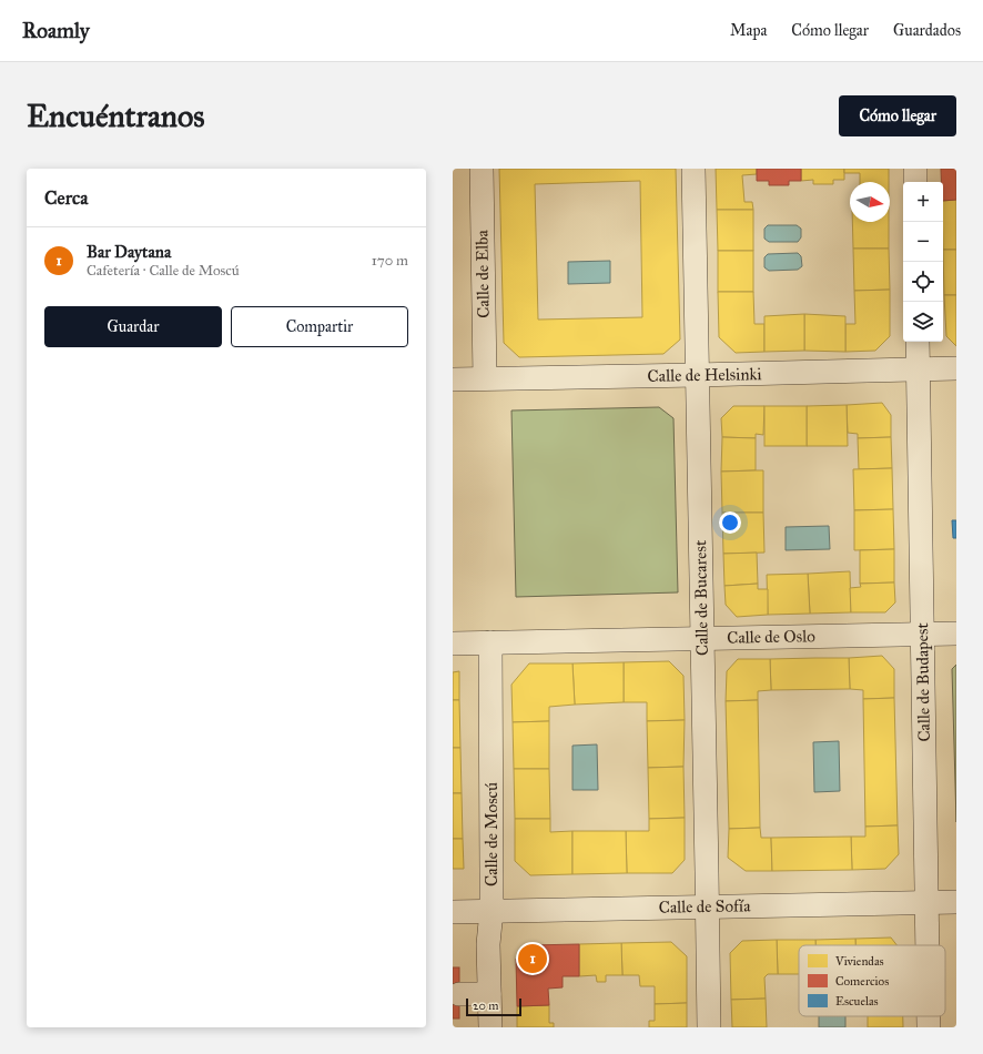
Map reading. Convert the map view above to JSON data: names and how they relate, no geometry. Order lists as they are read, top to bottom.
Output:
{
  "streets": {
    "street": [
      "Calle de Elba",
      "Calle de Helsinki",
      "Calle de Bucarest",
      "Calle de Oslo",
      "Calle de Budapest",
      "Calle de Moscú",
      "Calle de Sofía"
    ]
  },
  "crossings": [
    ["Calle de Elba", "Calle de Helsinki"],
    ["Calle de Helsinki", "Calle de Bucarest"],
    ["Calle de Helsinki", "Calle de Budapest"],
    ["Calle de Bucarest", "Calle de Oslo"],
    ["Calle de Bucarest", "Calle de Sofía"],
    ["Calle de Oslo", "Calle de Budapest"],
    ["Calle de Oslo", "Calle de Moscú"],
    ["Calle de Budapest", "Calle de Sofía"],
    ["Calle de Moscú", "Calle de Sofía"]
  ],
  "legend": ["Viviendas", "Comercios", "Escuelas"],
  "scale_bar": "20 m",
  "north": "right",
  "page": {
    "header": "Roamly",
    "nav": ["Mapa", "Cómo llegar", "Guardados"],
    "buttons": [
      "Cómo llegar",
      ["Guardar", "Compartir"]
    ],
    "title": "Encuéntranos",
    "heading": "Cerca",
    "map_buttons": ["+", "−"],
    "list": [
      {
        "mark": "1",
        "name": "Bar Daytana",
        "note": "Cafetería · Calle de Moscú",
        "value": "170 m"
      }
    ],
    "pins": "1",
    "scale": "20 m"
  }
}
